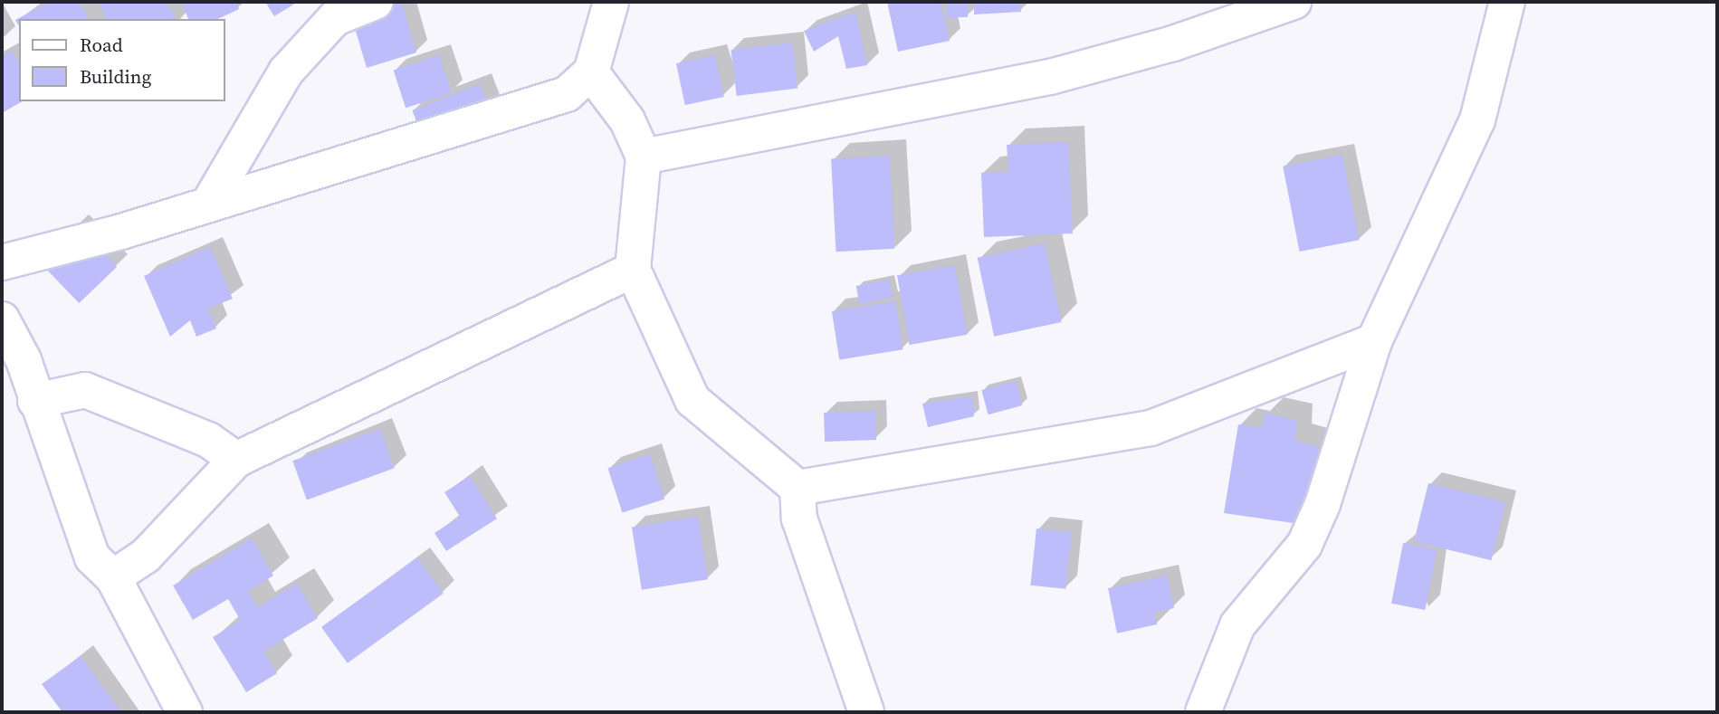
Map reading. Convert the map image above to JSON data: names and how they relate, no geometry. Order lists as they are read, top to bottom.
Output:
{
  "legend": ["Road", "Building"]
}
